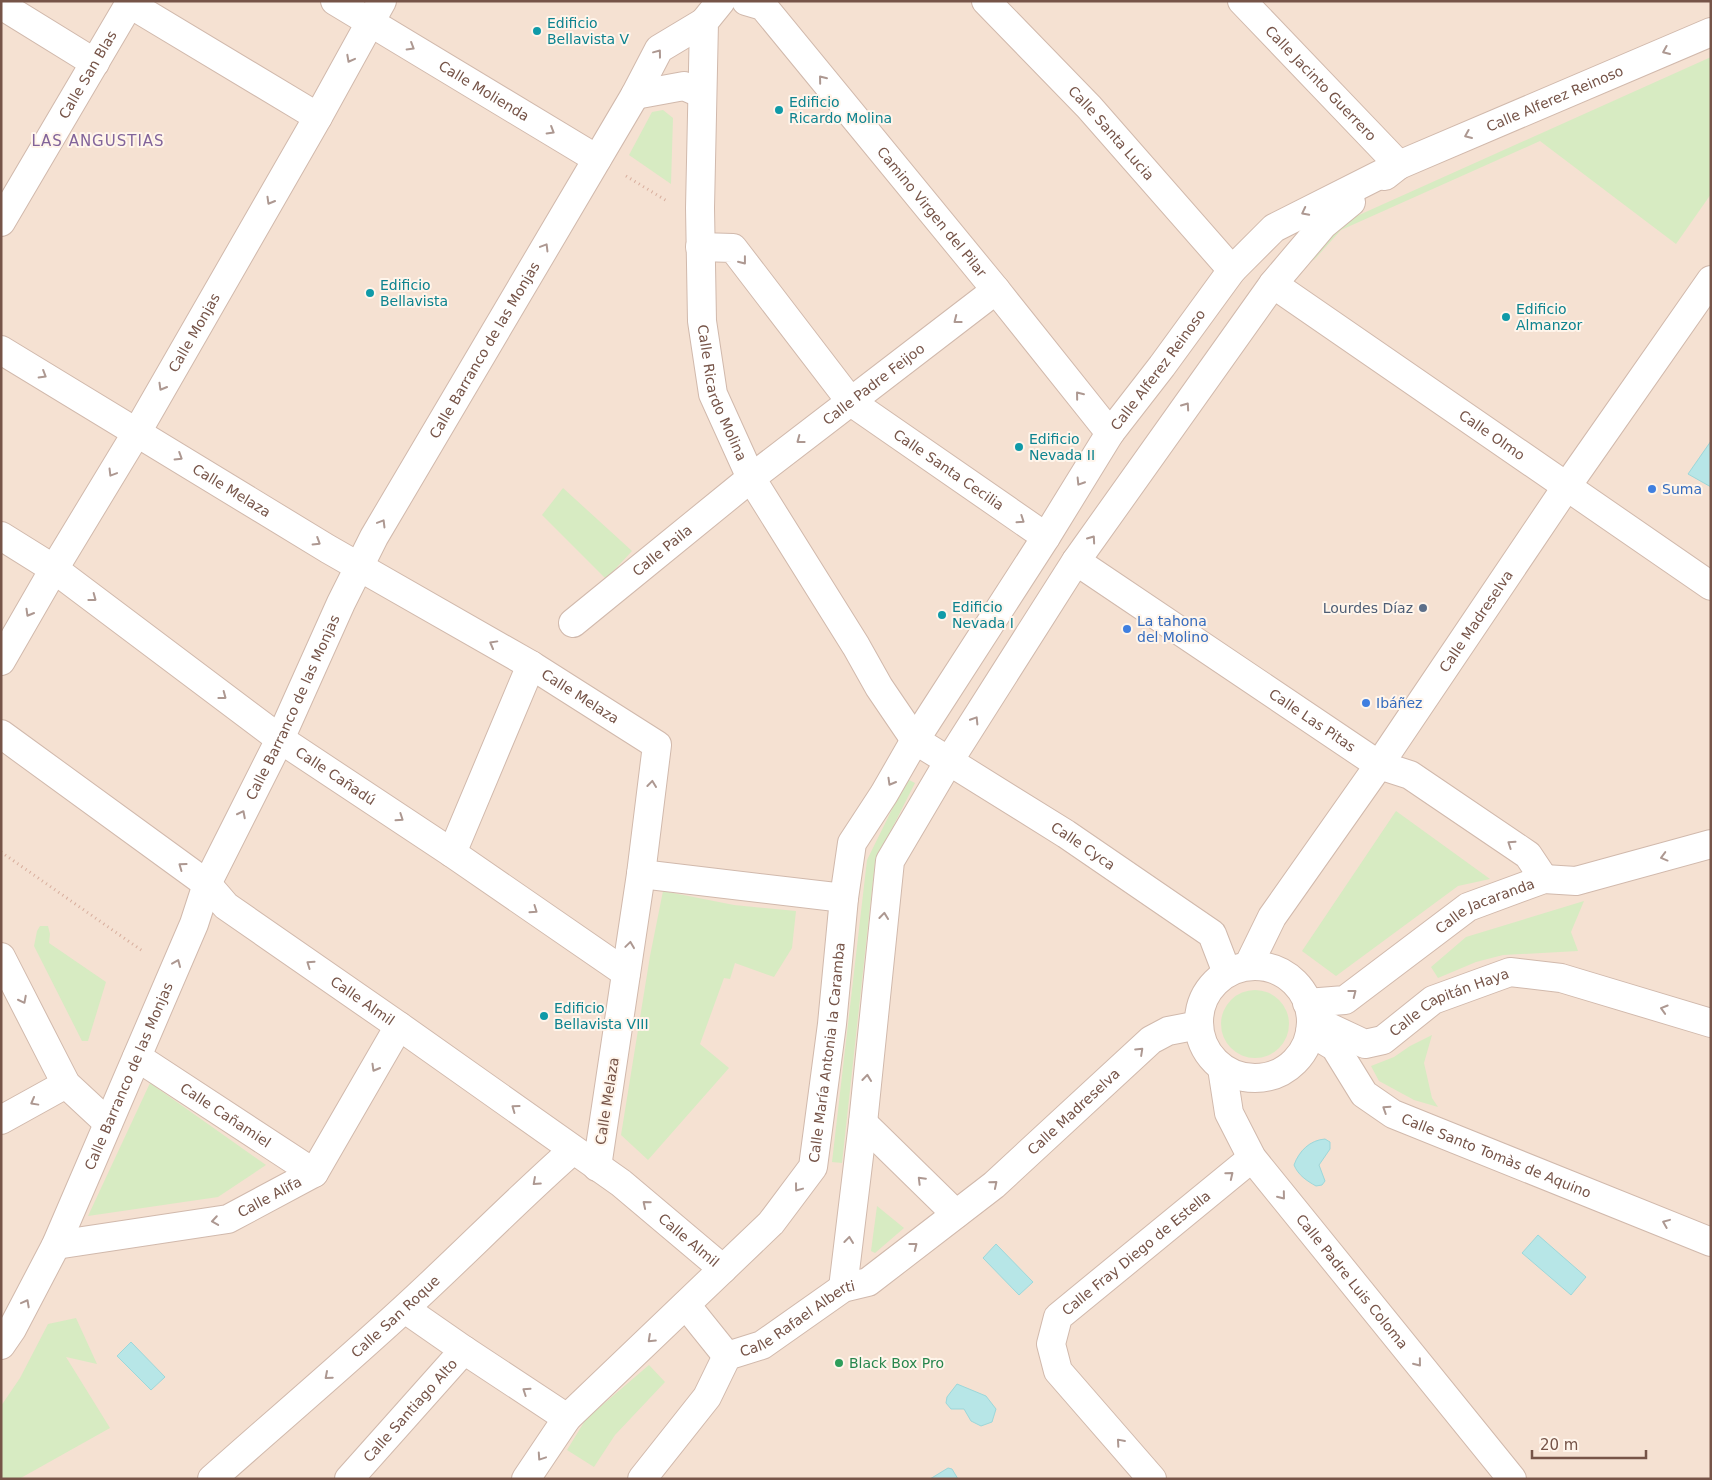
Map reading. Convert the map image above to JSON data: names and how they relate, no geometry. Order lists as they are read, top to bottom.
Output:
{
  "streets": {
    "street": [
      "Calle San Blas",
      "Calle Jacinto Guerrero",
      "Calle Molienda",
      "Calle Alferez Reinoso",
      "Calle Santa Lucia",
      "Camino Virgen del Pilar",
      "Calle Monjas",
      "Calle Barranco de las Monjas",
      "Calle Padre Feijoo",
      "Calle Ricardo Molina",
      "Calle Olmo",
      "Calle Santa Cecilia",
      "Calle Melaza",
      "Calle Paila",
      "Calle Madreselva",
      "Calle Las Pitas",
      "Calle Cañadú",
      "Calle Cyca",
      "Calle Jacaranda",
      "Calle Almil",
      "Calle Capitán Haya",
      "Calle María Antonia la Caramba",
      "Calle Cañamiel",
      "Calle Santo Tomàs de Aquino",
      "Calle Alifa",
      "Calle Fray Diego de Estella",
      "Calle Padre Luis Coloma",
      "Calle San Roque",
      "Calle Rafael Alberti",
      "Calle Santiago Alto"
    ]
  },
  "crossings": [
    ["Calle San Blas", "Calle Monjas"],
    ["Calle Jacinto Guerrero", "Calle Alferez Reinoso"],
    ["Calle Molienda", "Calle Monjas"],
    ["Calle Molienda", "Calle Barranco de las Monjas"],
    ["Calle Alferez Reinoso", "Calle Santa Lucia"],
    ["Calle Alferez Reinoso", "Camino Virgen del Pilar"],
    ["Calle Alferez Reinoso", "Calle Ricardo Molina"],
    ["Calle Alferez Reinoso", "Calle Olmo"],
    ["Calle Alferez Reinoso", "Calle Santa Cecilia"],
    ["Calle Alferez Reinoso", "Calle Las Pitas"],
    ["Calle Alferez Reinoso", "Calle Cyca"],
    ["Calle Alferez Reinoso", "Calle María Antonia la Caramba"],
    ["Camino Virgen del Pilar", "Calle Padre Feijoo"],
    ["Calle Monjas", "Calle Melaza"],
    ["Calle Monjas", "Calle Cañadú"],
    ["Calle Barranco de las Monjas", "Calle Ricardo Molina"],
    ["Calle Barranco de las Monjas", "Calle Melaza"],
    ["Calle Barranco de las Monjas", "Calle Cañadú"],
    ["Calle Barranco de las Monjas", "Calle Almil"],
    ["Calle Barranco de las Monjas", "Calle Cañamiel"],
    ["Calle Barranco de las Monjas", "Calle Alifa"],
    ["Calle Padre Feijoo", "Calle Ricardo Molina"],
    ["Calle Padre Feijoo", "Calle Santa Cecilia"],
    ["Calle Padre Feijoo", "Calle Paila"],
    ["Calle Ricardo Molina", "Calle Santa Cecilia"],
    ["Calle Ricardo Molina", "Calle Paila"],
    ["Calle Ricardo Molina", "Calle Cyca"],
    ["Calle Ricardo Molina", "Calle María Antonia la Caramba"],
    ["Calle Olmo", "Calle Madreselva"],
    ["Calle Melaza", "Calle Cañadú"],
    ["Calle Melaza", "Calle Almil"],
    ["Calle Madreselva", "Calle Las Pitas"],
    ["Calle Madreselva", "Calle Cyca"],
    ["Calle Madreselva", "Calle Jacaranda"],
    ["Calle Madreselva", "Calle Capitán Haya"],
    ["Calle Madreselva", "Calle Santo Tomàs de Aquino"],
    ["Calle Madreselva", "Calle Padre Luis Coloma"],
    ["Calle Madreselva", "Calle Rafael Alberti"],
    ["Calle Las Pitas", "Calle Jacaranda"],
    ["Calle Cyca", "Calle Jacaranda"],
    ["Calle Cyca", "Calle Capitán Haya"],
    ["Calle Cyca", "Calle María Antonia la Caramba"],
    ["Calle Cyca", "Calle Santo Tomàs de Aquino"],
    ["Calle Cyca", "Calle Padre Luis Coloma"],
    ["Calle Jacaranda", "Calle Capitán Haya"],
    ["Calle Jacaranda", "Calle Santo Tomàs de Aquino"],
    ["Calle Jacaranda", "Calle Padre Luis Coloma"],
    ["Calle Almil", "Calle María Antonia la Caramba"],
    ["Calle Almil", "Calle Alifa"],
    ["Calle Almil", "Calle San Roque"],
    ["Calle Capitán Haya", "Calle Santo Tomàs de Aquino"],
    ["Calle Capitán Haya", "Calle Padre Luis Coloma"],
    ["Calle Cañamiel", "Calle Alifa"],
    ["Calle Santo Tomàs de Aquino", "Calle Padre Luis Coloma"],
    ["Calle Fray Diego de Estella", "Calle Padre Luis Coloma"],
    ["Calle San Roque", "Calle Santiago Alto"]
  ],
  "one_way": [
    "Calle Molienda",
    "Camino Virgen del Pilar",
    "Calle Monjas",
    "Calle Barranco de las Monjas",
    "Calle Padre Feijoo",
    "Calle Santa Cecilia",
    "Calle Las Pitas",
    "Calle Cañadú",
    "Calle Almil",
    "Calle Capitán Haya",
    "Calle Santo Tomàs de Aquino",
    "Calle Alifa",
    "Calle Padre Luis Coloma",
    "Calle San Roque"
  ],
  "districts": ["LAS ANGUSTIAS"],
  "places": [
    "Edificio Bellavista V",
    "Edificio Ricardo Molina",
    "Edificio Bellavista",
    "Edificio Almanzor",
    "Edificio Nevada II",
    "Suma",
    "Lourdes Díaz",
    "Edificio Nevada I",
    "La tahona del Molino",
    "Ibáñez",
    "Edificio Bellavista VIII",
    "Black Box Pro"
  ],
  "scale_bar": "20 m"
}
